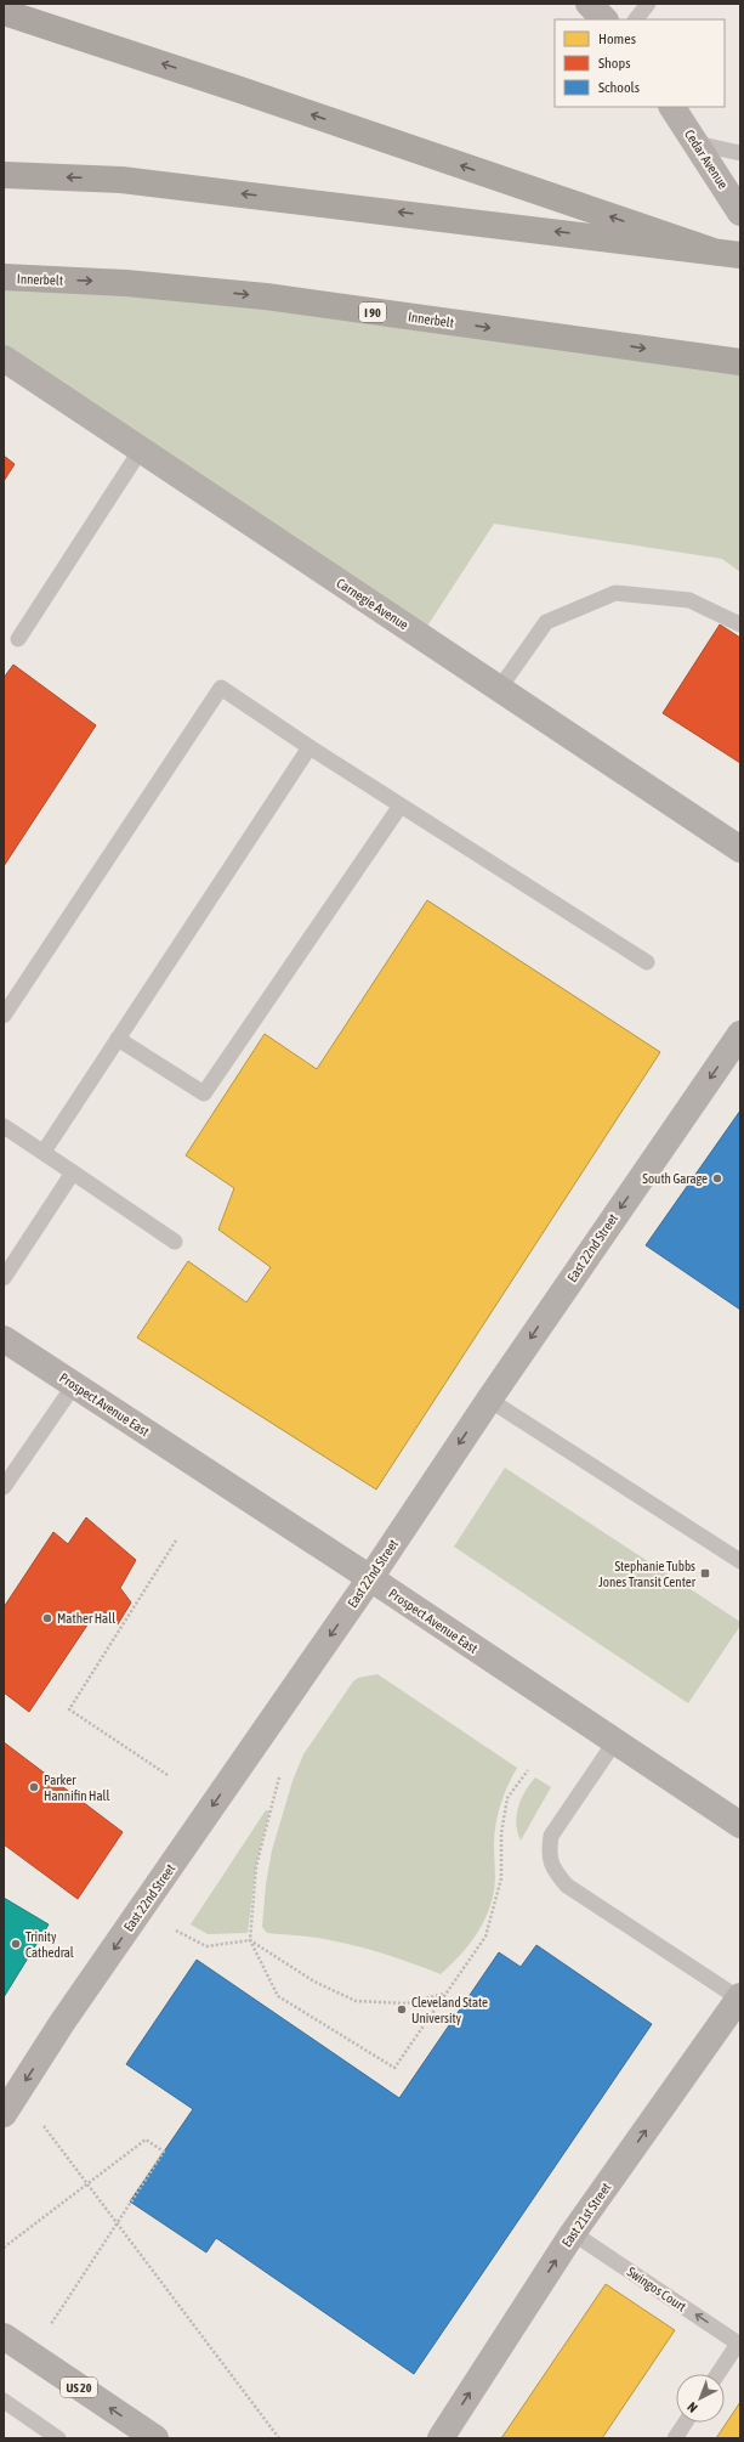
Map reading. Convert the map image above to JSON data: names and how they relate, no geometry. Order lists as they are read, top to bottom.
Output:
{
  "streets": {
    "highway": ["Innerbelt", "I 90"],
    "main road": ["US 20"],
    "street": [
      "Cedar Avenue",
      "Carnegie Avenue",
      "East 22nd Street",
      "Prospect Avenue East",
      "East 21st Street"
    ],
    "lane": ["Swingos Court"]
  },
  "crossings": [
    ["East 22nd Street", "Prospect Avenue East"],
    ["East 21st Street", "Swingos Court"]
  ],
  "one_way": ["East 22nd Street", "East 21st Street", "Swingos Court"],
  "places": {
    "other": [
      "South Garage",
      "Mather Hall",
      "Parker Hannifin Hall",
      "Trinity Cathedral",
      "Cleveland State University"
    ],
    "transit": ["Stephanie Tubbs Jones Transit Center"]
  },
  "legend": ["Homes", "Shops", "Schools"],
  "north": "bottom left"
}
